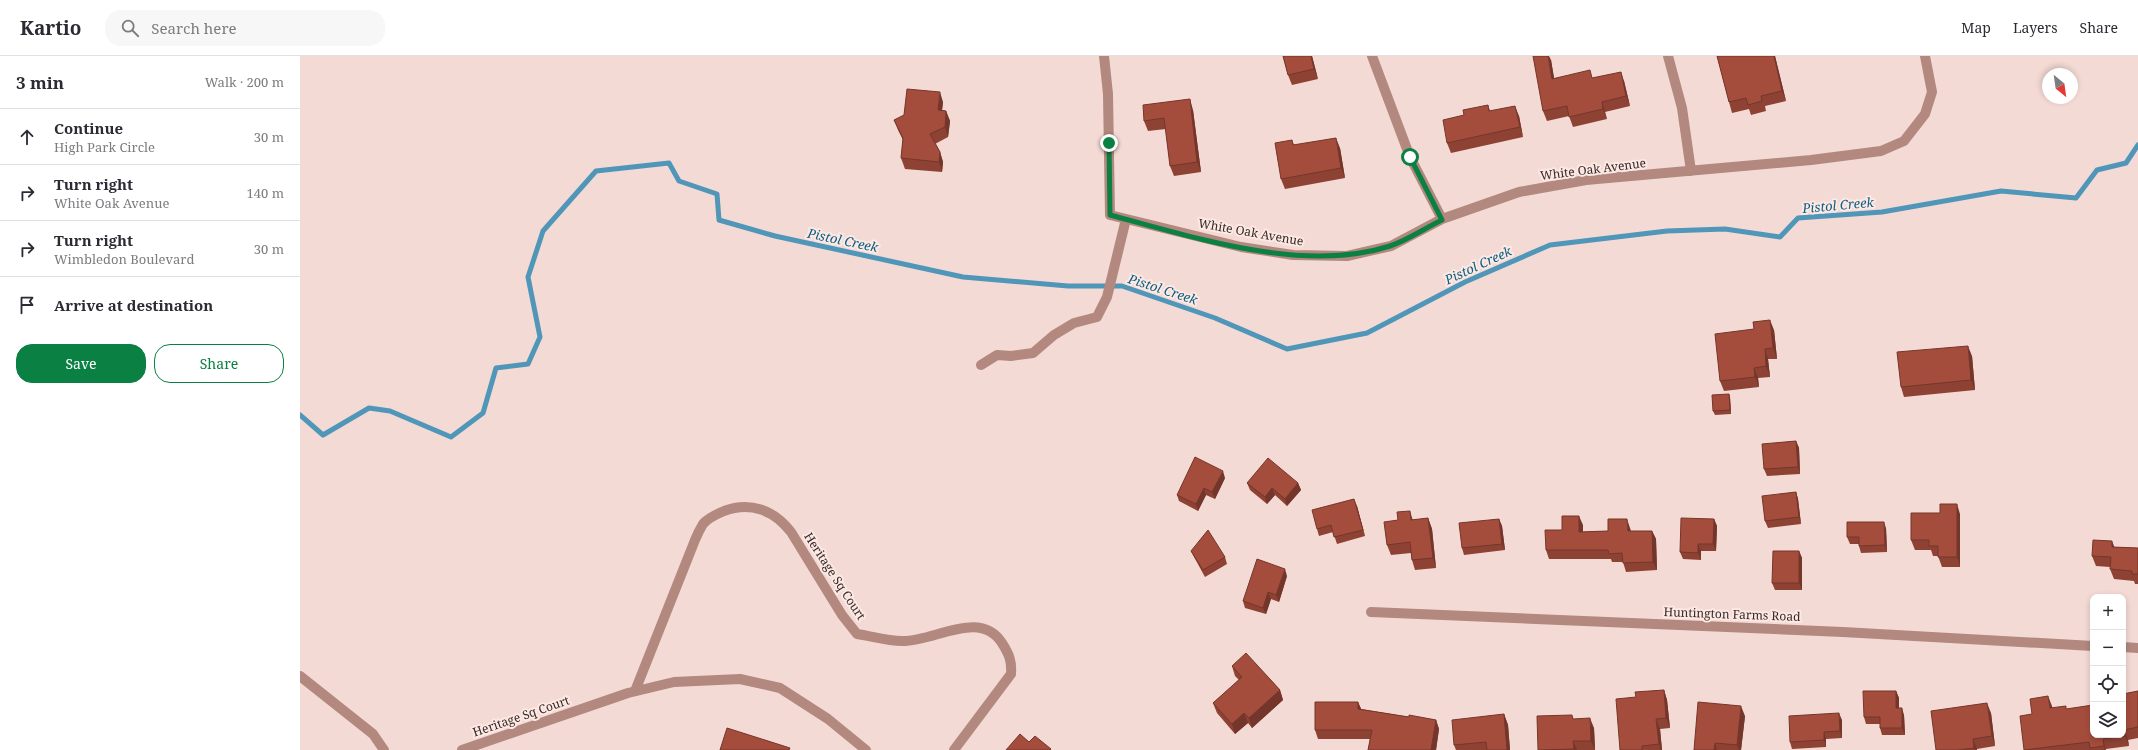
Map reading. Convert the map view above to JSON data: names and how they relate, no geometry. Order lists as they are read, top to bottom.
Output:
{
  "streets": {
    "street": ["White Oak Avenue", "Heritage Sq Court", "Huntington Farms Road"]
  },
  "water": ["Pistol Creek"],
  "north": "bottom right",
  "page": {
    "header": "Kartio",
    "search": "Search here",
    "nav": ["Map", "Layers", "Share"],
    "heading": ["3 min", "Walk · 200 m"],
    "list": [
      ["Continue", "High Park Circle", "30 m"],
      ["Turn right", "White Oak Avenue", "140 m"],
      ["Turn right", "Wimbledon Boulevard", "30 m"],
      "Arrive at destination"
    ],
    "buttons": ["Save", "Share"],
    "map_buttons": ["+", "−"]
  }
}
